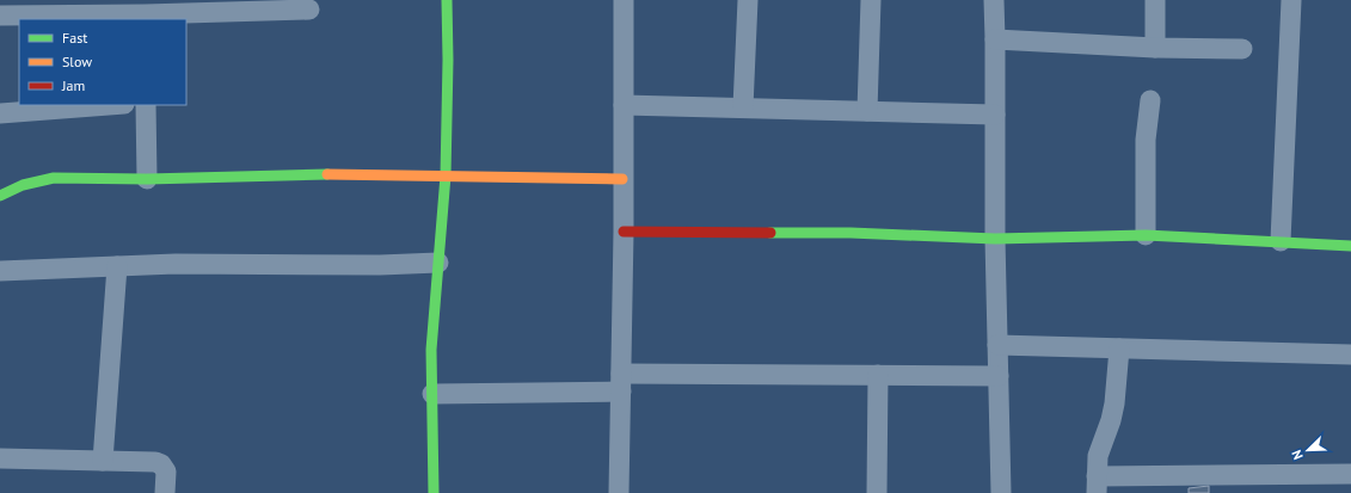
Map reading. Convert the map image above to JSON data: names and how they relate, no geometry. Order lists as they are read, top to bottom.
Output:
{
  "legend": ["Fast", "Slow", "Jam"],
  "north": "bottom left"
}
